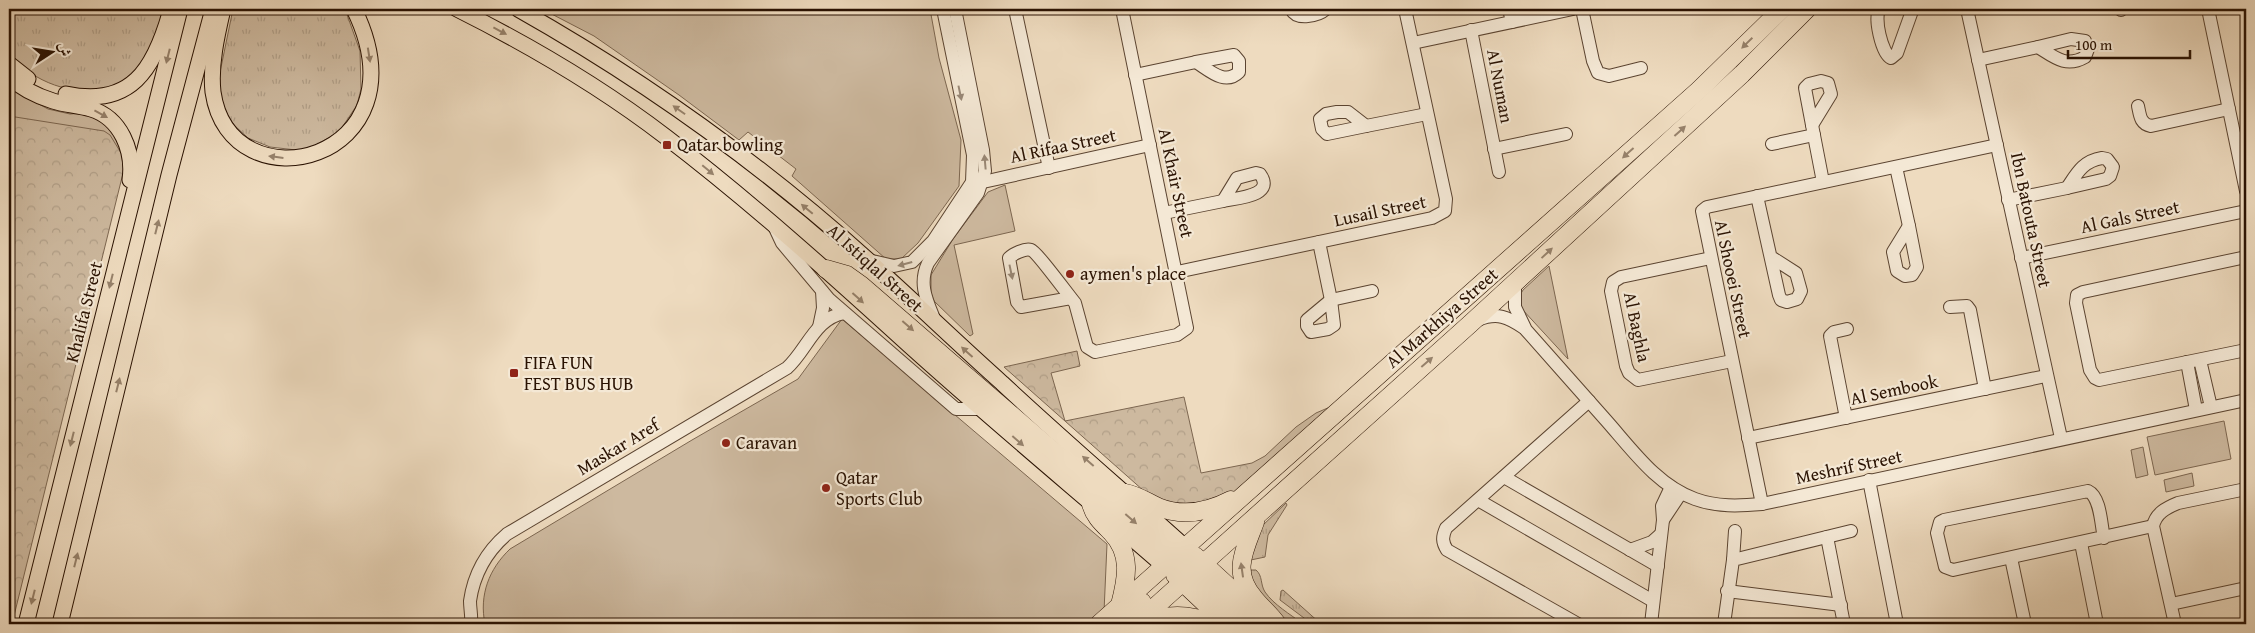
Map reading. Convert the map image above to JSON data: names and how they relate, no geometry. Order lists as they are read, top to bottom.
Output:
{
  "streets": {
    "highway": ["Al Markhiya Street"],
    "main road": ["Al Istiqlal Street", "Khalifa Street"],
    "street": [
      "Al Numan",
      "Al Rifaa Street",
      "Al Khair Street",
      "Lusail Street",
      "Al Gals Street",
      "Ibn Batouta Street",
      "Al Shooei Street",
      "Al Baghla",
      "Al Sembook",
      "Maskar Aref",
      "Meshrif Street"
    ]
  },
  "crossings": [
    ["Al Rifaa Street", "Al Khair Street"],
    ["Al Khair Street", "Lusail Street"],
    ["Al Gals Street", "Ibn Batouta Street"],
    ["Ibn Batouta Street", "Al Shooei Street"],
    ["Ibn Batouta Street", "Al Sembook"],
    ["Ibn Batouta Street", "Meshrif Street"],
    ["Al Istiqlal Street", "Al Markhiya Street"],
    ["Al Istiqlal Street", "Maskar Aref"],
    ["Al Shooei Street", "Al Baghla"],
    ["Al Shooei Street", "Al Sembook"],
    ["Al Shooei Street", "Meshrif Street"],
    ["Al Markhiya Street", "Meshrif Street"]
  ],
  "places": {
    "transit": ["Qatar bowling", "FIFA FUN FEST BUS HUB"],
    "other": ["aymen's place", "Caravan", "Qatar Sports Club"]
  },
  "scale_bar": "100 m",
  "north": "right"
}
